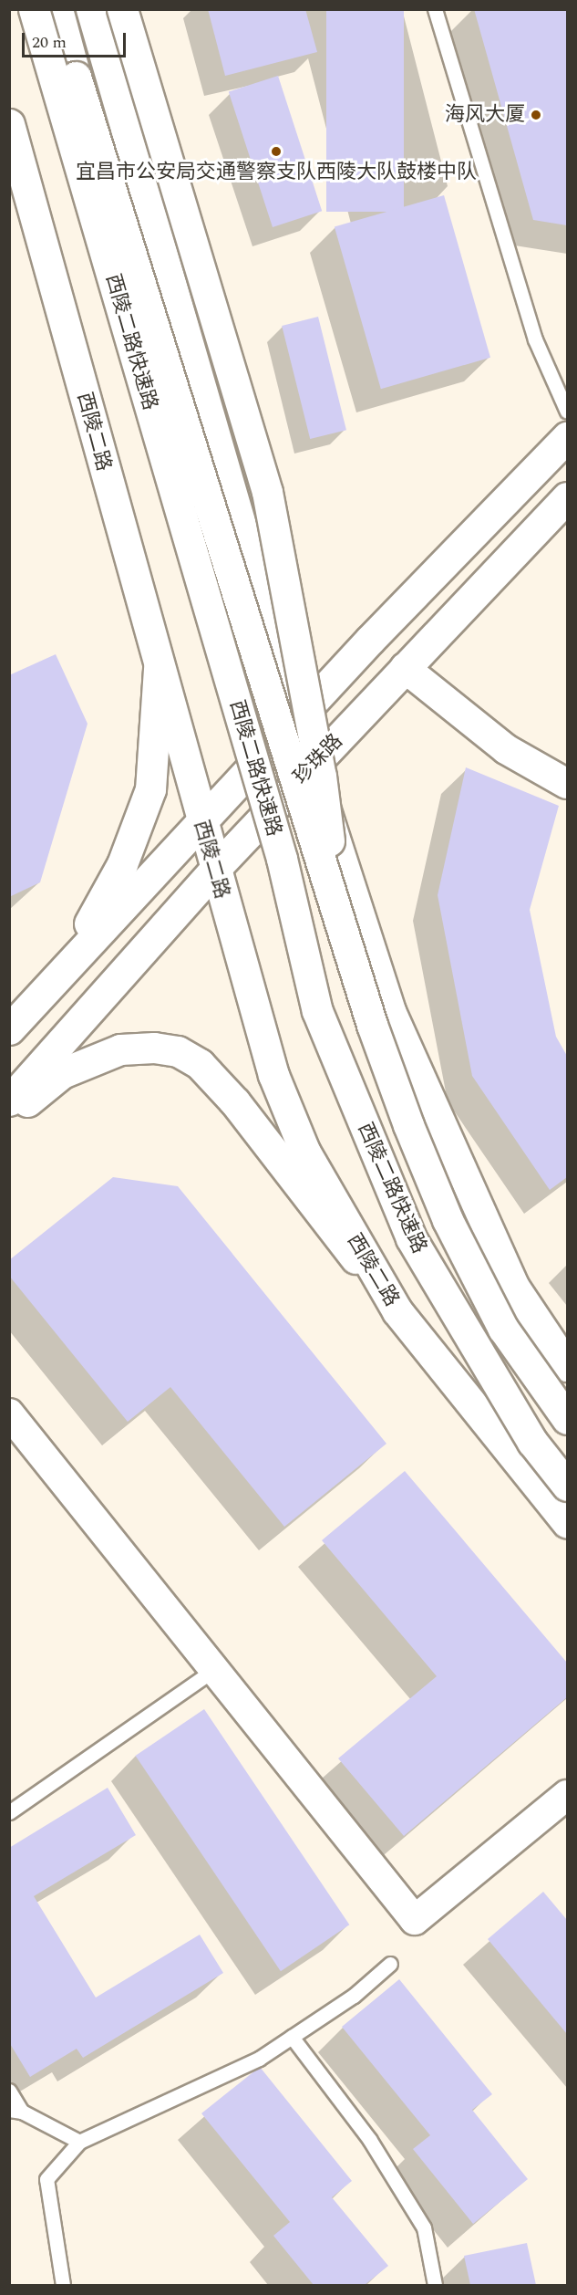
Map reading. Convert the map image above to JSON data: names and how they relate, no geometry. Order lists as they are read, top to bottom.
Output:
{
  "streets": {
    "main road": ["西陵二路快速路", "西陵二路", "珍珠路"]
  },
  "crossings": [
    ["西陵二路", "珍珠路"]
  ],
  "places": ["海风大厦", "宜昌市公安局交通警察支队西陵大队鼓楼中队"],
  "scale_bar": "20 m"
}
